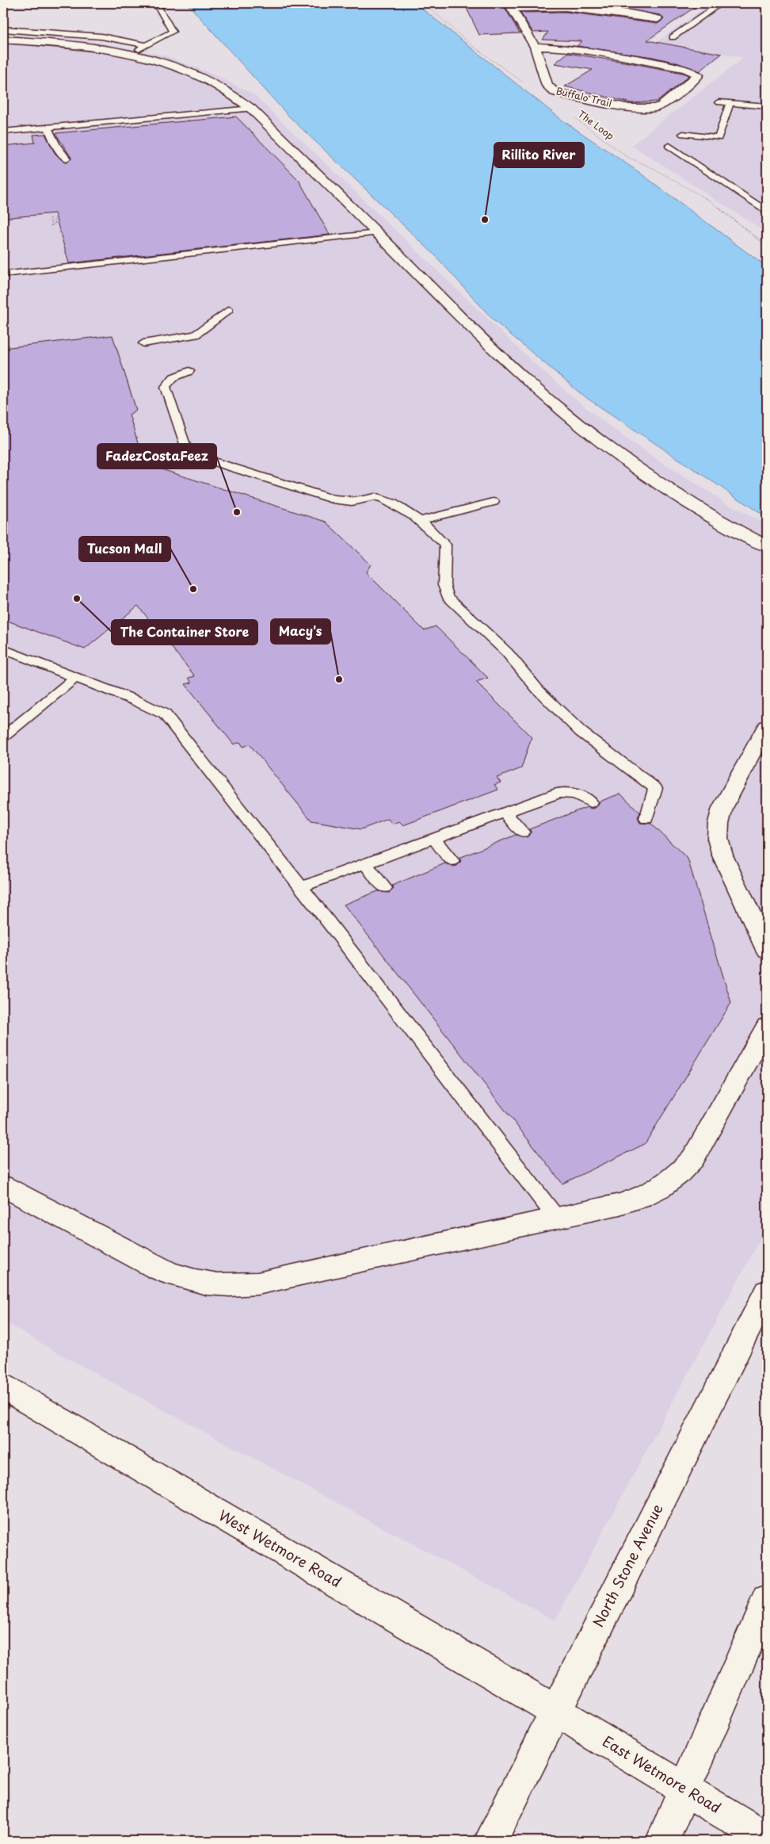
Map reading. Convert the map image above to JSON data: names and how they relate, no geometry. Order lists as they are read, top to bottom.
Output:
{
  "streets": {
    "street": [
      "Buffalo Trail",
      "West Wetmore Road",
      "North Stone Avenue",
      "East Wetmore Road"
    ],
    "path": ["The Loop"]
  },
  "crossings": [
    ["West Wetmore Road", "North Stone Avenue"],
    ["West Wetmore Road", "East Wetmore Road"],
    ["North Stone Avenue", "East Wetmore Road"]
  ],
  "places": [
    "Rillito River",
    "FadezCostaFeez",
    "Tucson Mall",
    "The Container Store",
    "Macy's"
  ]
}
